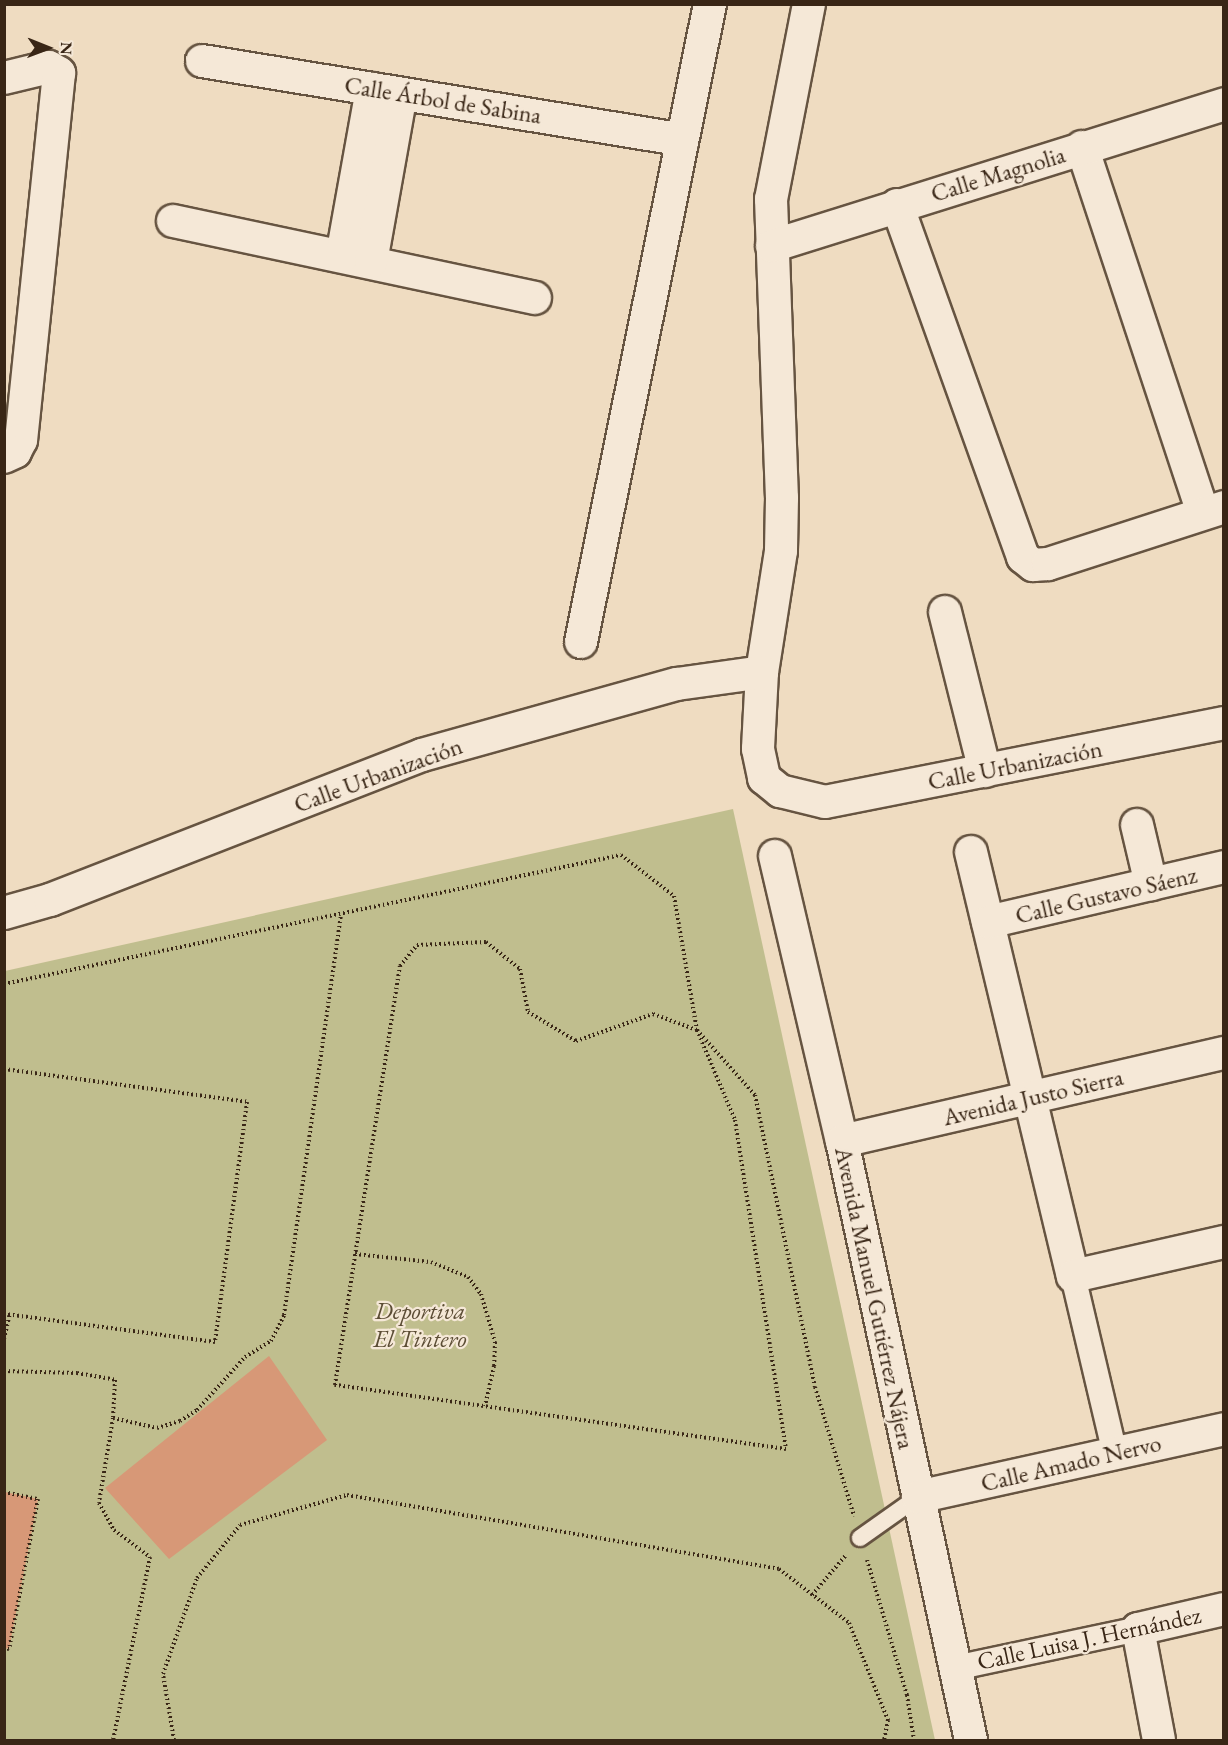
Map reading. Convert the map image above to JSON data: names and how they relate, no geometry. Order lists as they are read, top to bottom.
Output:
{
  "streets": {
    "street": [
      "Calle Árbol de Sabina",
      "Calle Magnolia",
      "Calle Urbanización",
      "Calle Gustavo Sáenz",
      "Avenida Justo Sierra",
      "Avenida Manuel Gutiérrez Nájera",
      "Calle Amado Nervo",
      "Calle Luisa J. Hernández"
    ]
  },
  "crossings": [
    ["Calle Magnolia", "Calle Urbanización"],
    ["Avenida Justo Sierra", "Avenida Manuel Gutiérrez Nájera"],
    ["Avenida Manuel Gutiérrez Nájera", "Calle Amado Nervo"],
    ["Avenida Manuel Gutiérrez Nájera", "Calle Luisa J. Hernández"]
  ],
  "parks": ["Deportiva El Tintero"],
  "north": "right"
}
